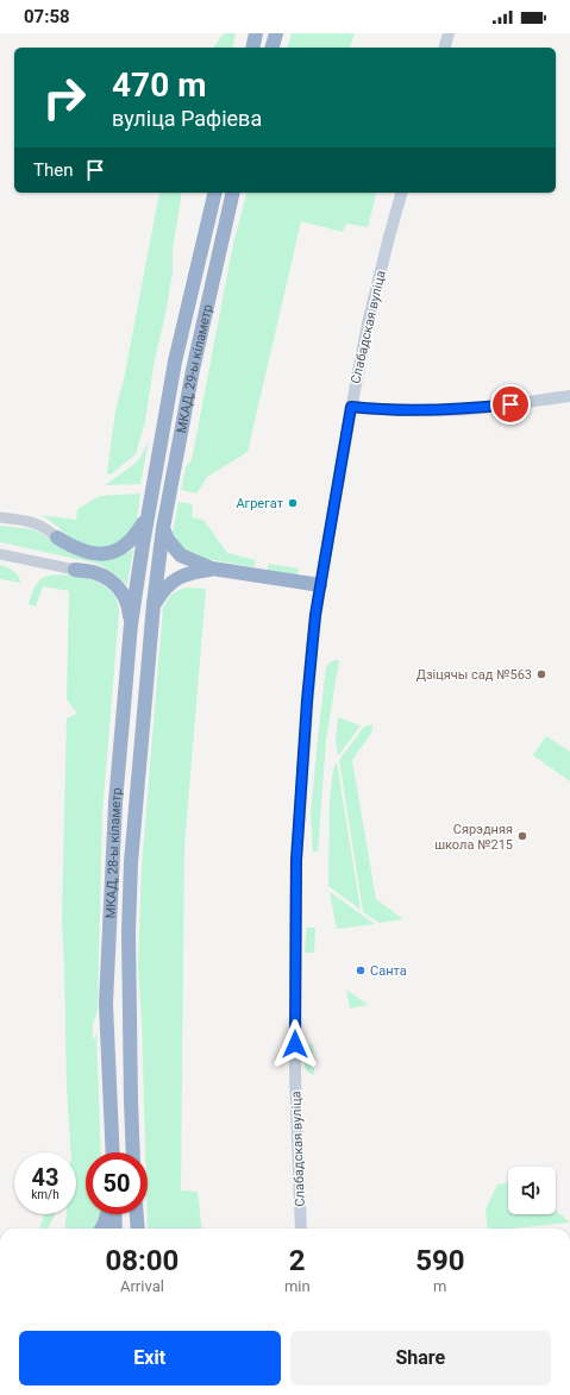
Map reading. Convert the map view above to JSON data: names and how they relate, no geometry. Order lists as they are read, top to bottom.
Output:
{
  "streets": {
    "highway": ["МКАД, 29-ы кіламетр", "МКАД, 28-ы кіламетр"],
    "main road": ["Слабадская вуліца"]
  },
  "crossings": [
    ["МКАД, 29-ы кіламетр", "МКАД, 28-ы кіламетр"]
  ],
  "places": [
    "Агрегат",
    "Дзіцячы сад №563",
    "Сярэдняя школа №215",
    "Санта"
  ],
  "page": {
    "status": "07:58",
    "turn": ["470 m", "вуліца Рафіева"],
    "then": "Then",
    "speed": "43 km/h",
    "limit": "50",
    "eta": [
      "08:00",
      "Arrival",
      "2",
      "min",
      "590",
      "m"
    ],
    "buttons": ["Exit", "Share"]
  }
}
